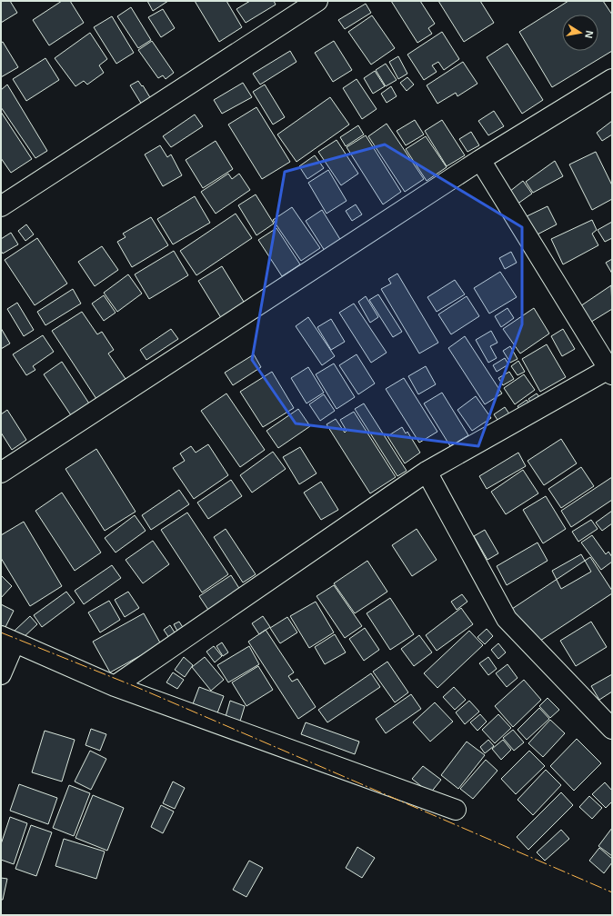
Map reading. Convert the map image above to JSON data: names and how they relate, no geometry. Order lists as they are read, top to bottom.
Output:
{
  "north": "right"
}
